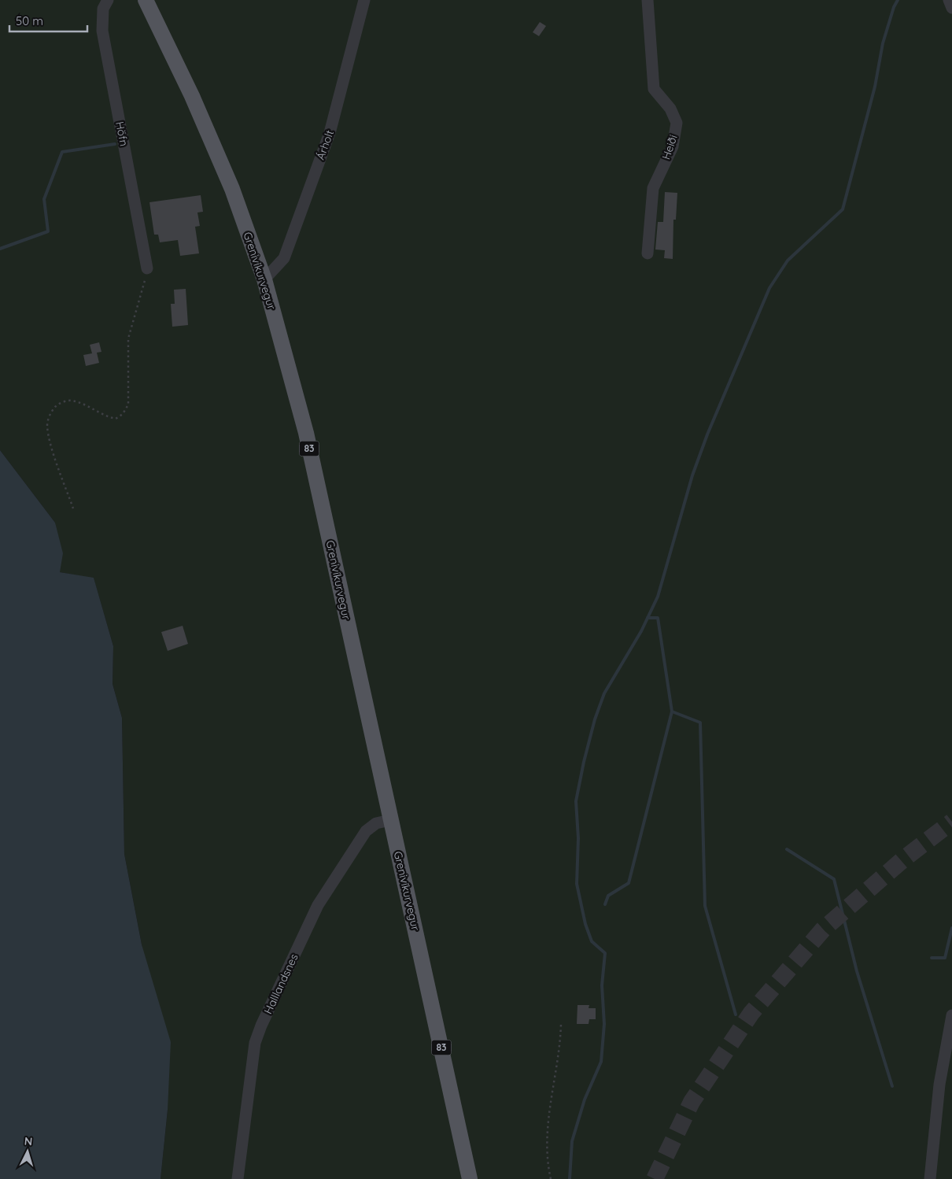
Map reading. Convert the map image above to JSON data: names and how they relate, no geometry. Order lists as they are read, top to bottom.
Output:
{
  "streets": {
    "main road": ["Grenivíkurvegur", "83"],
    "street": [
      "Höfn",
      "Árholt",
      "Heiði",
      "Halllandsnes"
    ]
  },
  "crossings": [
    ["Árholt", "Grenivíkurvegur"],
    ["Grenivíkurvegur", "Halllandsnes"]
  ],
  "scale_bar": "50 m",
  "north": "top"
}
